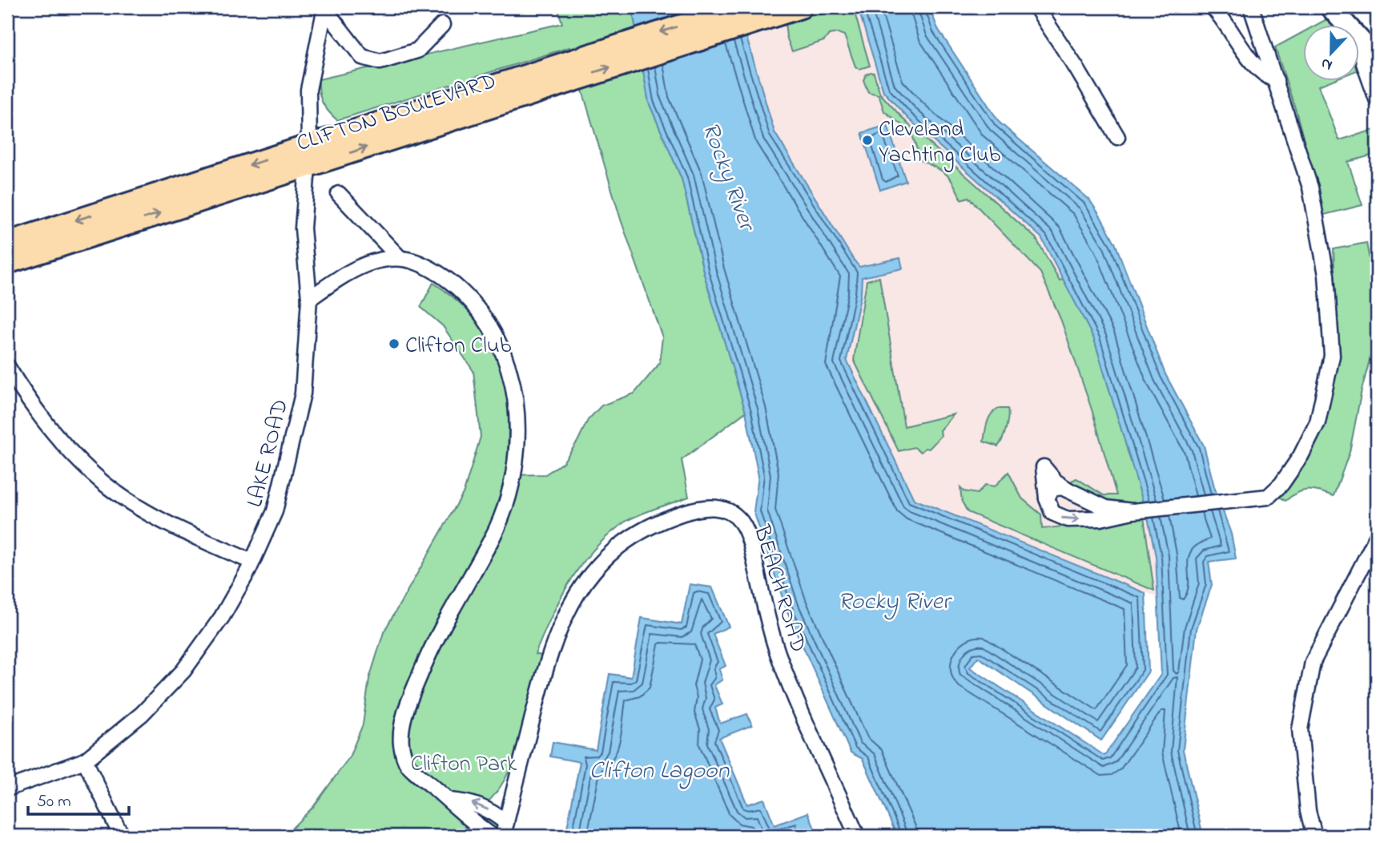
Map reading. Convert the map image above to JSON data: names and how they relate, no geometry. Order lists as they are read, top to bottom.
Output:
{
  "streets": {
    "main road": ["CLIFTON BOULEVARD"],
    "street": ["LAKE ROAD", "BEACH ROAD"]
  },
  "crossings": [
    ["CLIFTON BOULEVARD", "LAKE ROAD"]
  ],
  "water": ["Rocky River", "Clifton Lagoon"],
  "parks": ["Clifton Park"],
  "places": ["Cleveland Yachting Club", "Clifton Club"],
  "scale_bar": "50 m",
  "north": "bottom"
}
